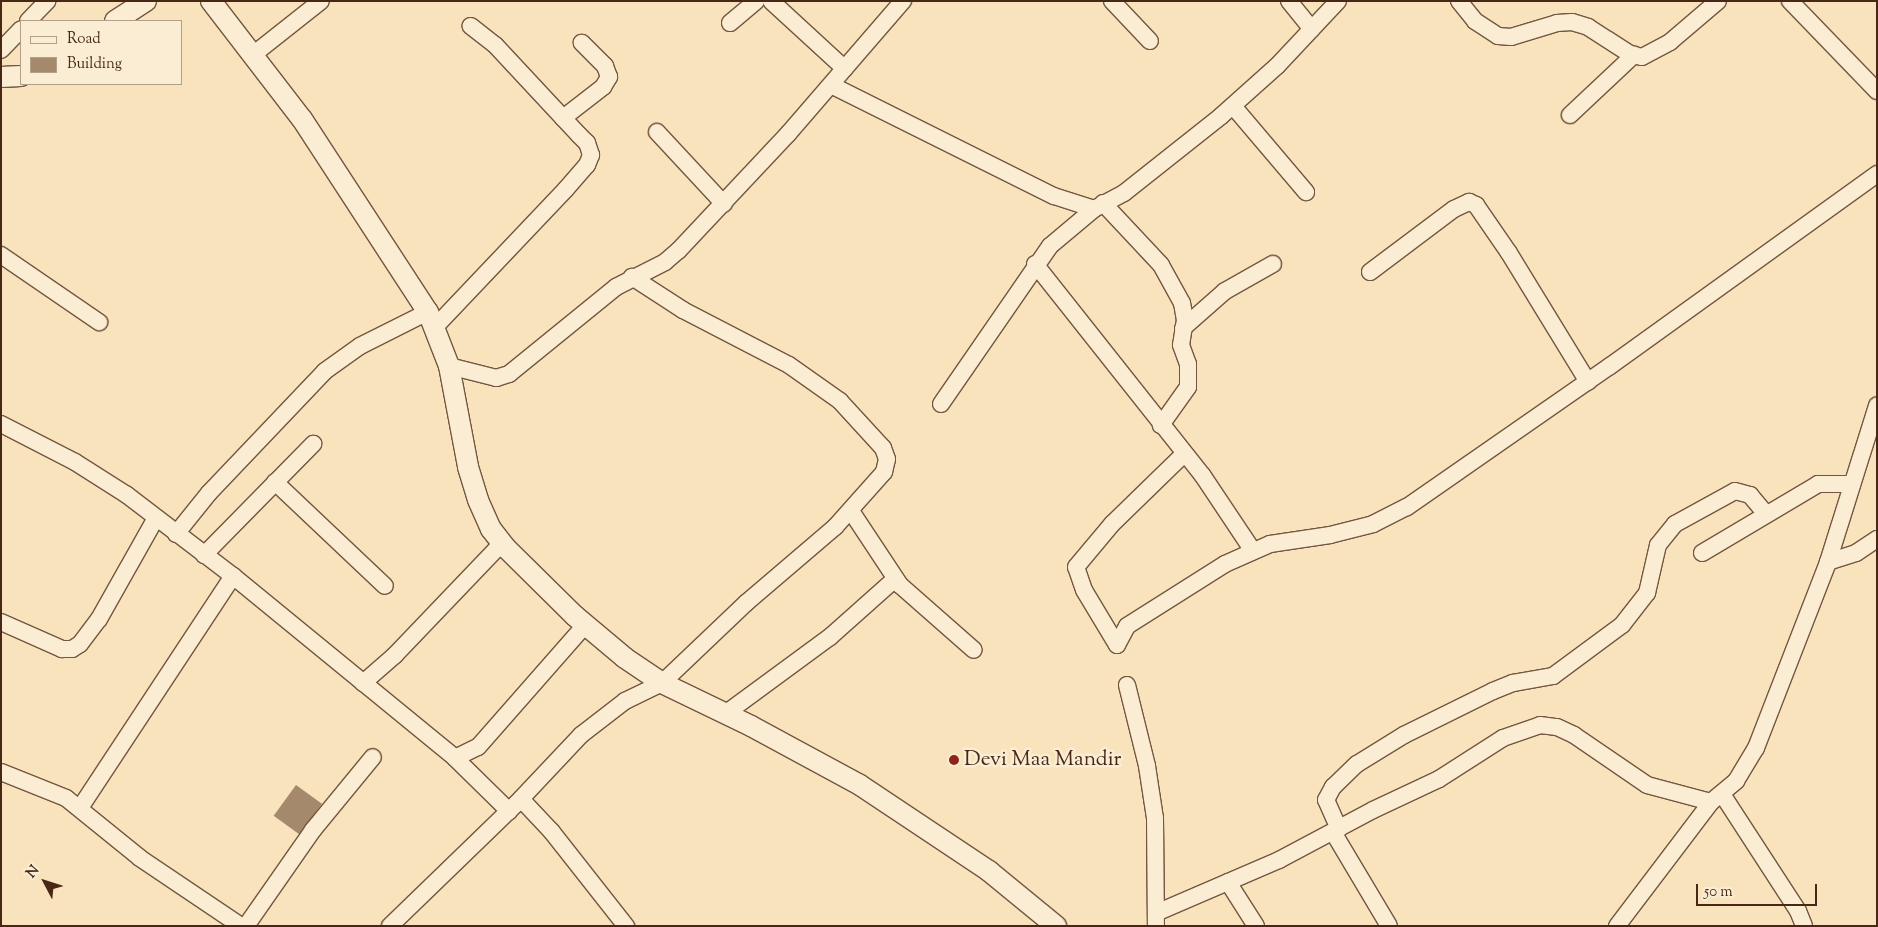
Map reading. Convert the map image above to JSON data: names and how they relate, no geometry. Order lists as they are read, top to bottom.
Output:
{
  "places": ["Devi Maa Mandir"],
  "legend": ["Road", "Building"],
  "scale_bar": "50 m",
  "north": "top left"
}
